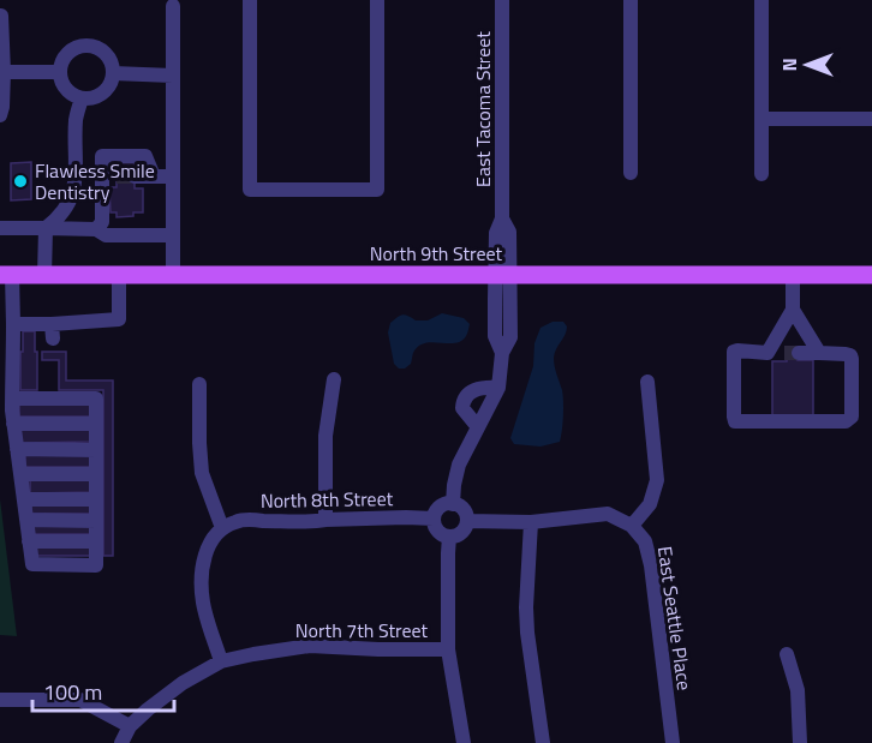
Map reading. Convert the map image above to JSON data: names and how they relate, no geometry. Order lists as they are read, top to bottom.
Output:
{
  "streets": {
    "main road": ["North 9th Street"],
    "street": [
      "East Tacoma Street",
      "North 8th Street",
      "East Seattle Place",
      "North 7th Street"
    ]
  },
  "crossings": [
    ["East Tacoma Street", "North 9th Street"],
    ["East Tacoma Street", "North 8th Street"]
  ],
  "places": ["Flawless Smile Dentistry"],
  "scale_bar": "100 m",
  "north": "left"
}
